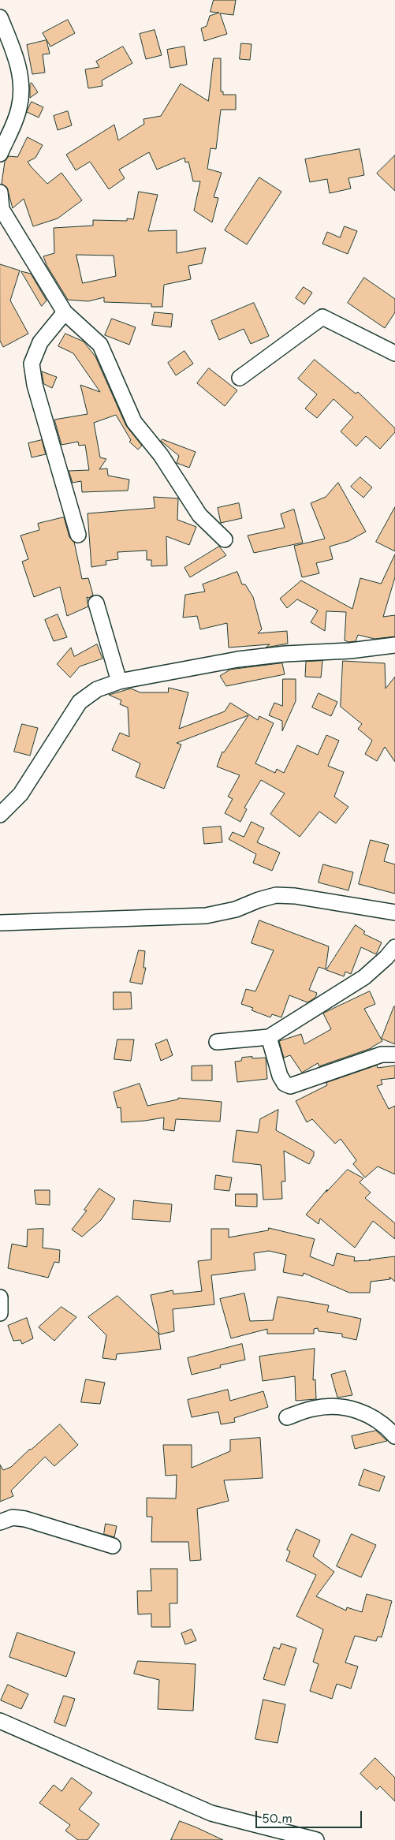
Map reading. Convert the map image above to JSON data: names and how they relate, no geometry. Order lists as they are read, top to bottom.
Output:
{
  "scale_bar": "50 m"
}
